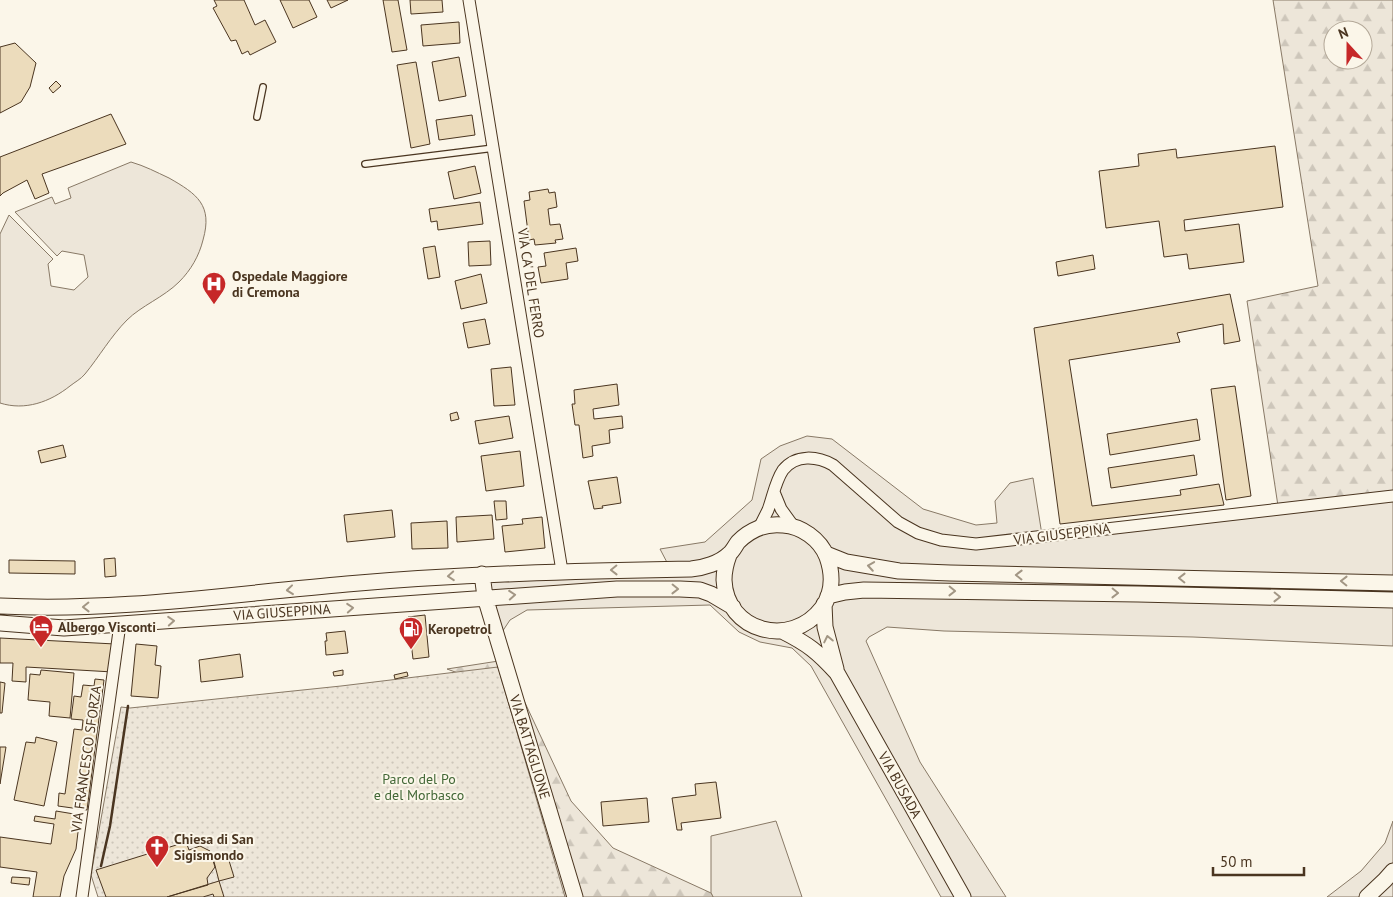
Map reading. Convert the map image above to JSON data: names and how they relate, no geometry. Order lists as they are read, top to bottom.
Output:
{
  "streets": {
    "main road": ["VIA GIUSEPPINA", "VIA BATTAGLIONE", "VIA BUSADA"],
    "street": ["VIA CA' DEL FERRO", "VIA FRANCESCO SFORZA"]
  },
  "crossings": [
    ["VIA CA' DEL FERRO", "VIA GIUSEPPINA"],
    ["VIA GIUSEPPINA", "VIA BATTAGLIONE"],
    ["VIA GIUSEPPINA", "VIA FRANCESCO SFORZA"],
    ["VIA GIUSEPPINA", "VIA BUSADA"]
  ],
  "parks": ["Parco del Po e del Morbasco"],
  "places": {
    "hospital": ["Ospedale Maggiore di Cremona"],
    "hotel": ["Albergo Visconti"],
    "fuel station": ["Keropetrol"],
    "church": ["Chiesa di San Sigismondo"]
  },
  "scale_bar": "50 m",
  "north": "top"
}
